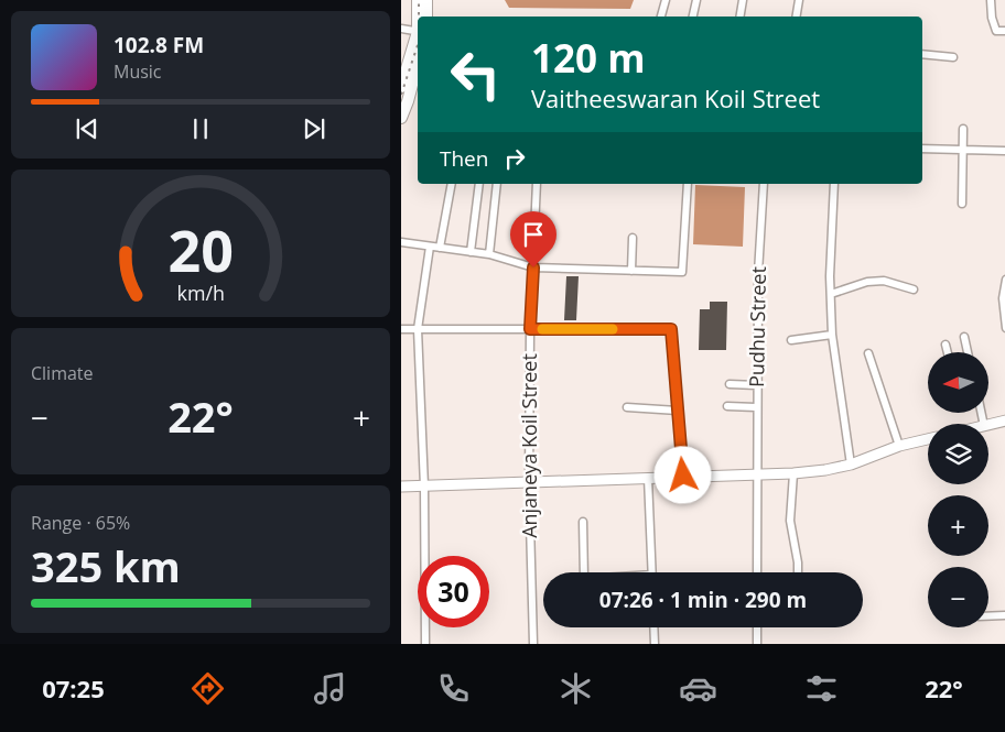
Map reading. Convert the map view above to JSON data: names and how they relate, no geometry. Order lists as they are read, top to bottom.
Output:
{
  "streets": {
    "street": ["Pudhu Street", "Anjaneya Koil Street"]
  },
  "north": "left",
  "page": {
    "turn": ["120 m", "Vaitheeswaran Koil Street"],
    "song": ["102.8 FM", "Music"],
    "then": "Then",
    "tile": [
      "Climate",
      ["Range · 65%", "325 km"]
    ],
    "map_buttons": ["+", "−"],
    "heat": ["−", "22°", "+"],
    "limit": "30",
    "trip": "07:26 · 1 min · 290 m",
    "tabs": ["07:25", "22°"],
    "gauge": ["20", "km/h"]
  }
}
